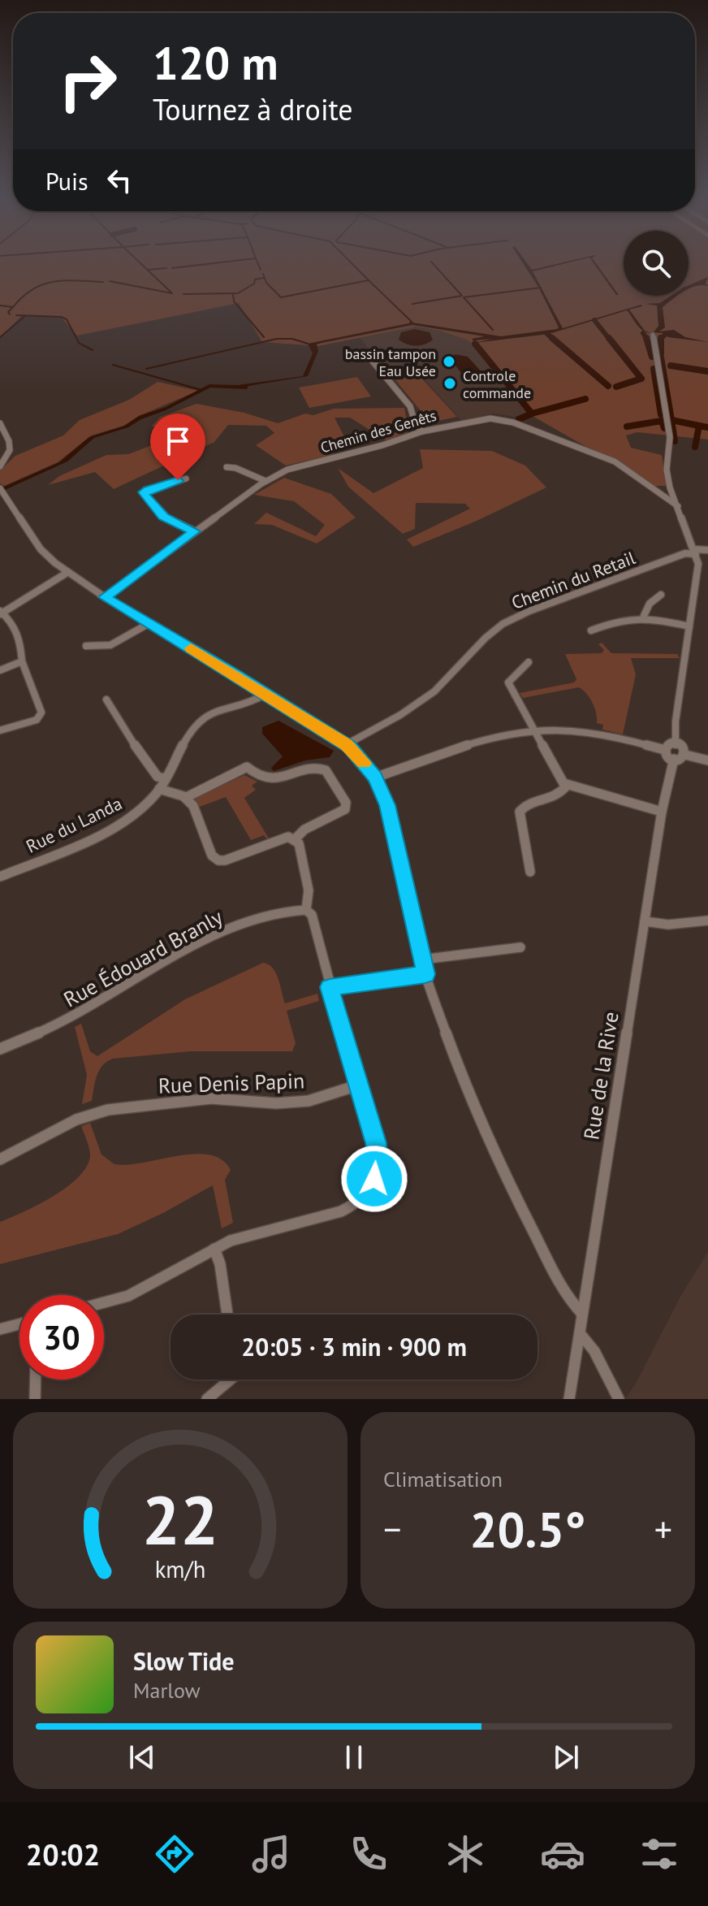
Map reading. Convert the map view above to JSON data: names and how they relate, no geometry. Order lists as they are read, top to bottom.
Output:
{
  "streets": {
    "street": [
      "Chemin des Genêts",
      "Chemin du Retail",
      "Rue du Landa",
      "Rue Édouard Branly",
      "Rue de la Rive",
      "Rue Denis Papin"
    ]
  },
  "places": ["bassin tampon Eau Usée", "Controle commande"],
  "page": {
    "turn": ["120 m", "Tournez à droite"],
    "then": "Puis",
    "limit": "30",
    "trip": "20:05 · 3 min · 900 m",
    "tile": "Climatisation",
    "heat": ["−", "20.5°", "+"],
    "song": ["Slow Tide", "Marlow"],
    "tabs": "20:02",
    "gauge": ["22", "km/h"]
  }
}
